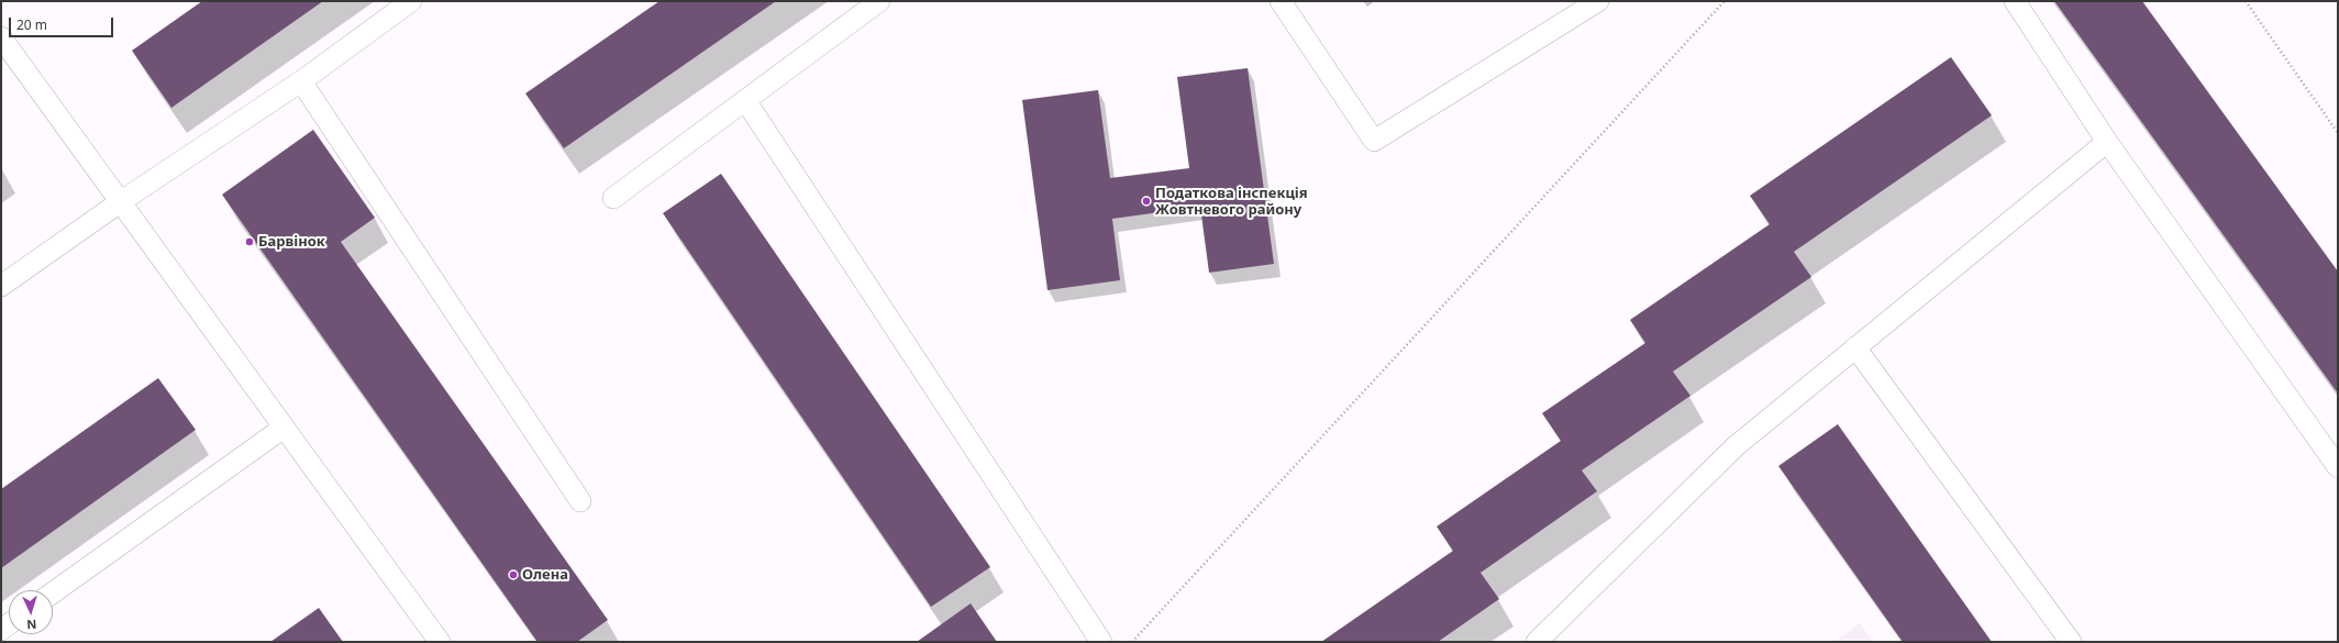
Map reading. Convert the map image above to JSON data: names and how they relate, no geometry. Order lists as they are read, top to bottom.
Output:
{
  "places": ["Податкова інспекція Жовтневого району", "Барвінок", "Олена"],
  "scale_bar": "20 m",
  "north": "bottom"
}
